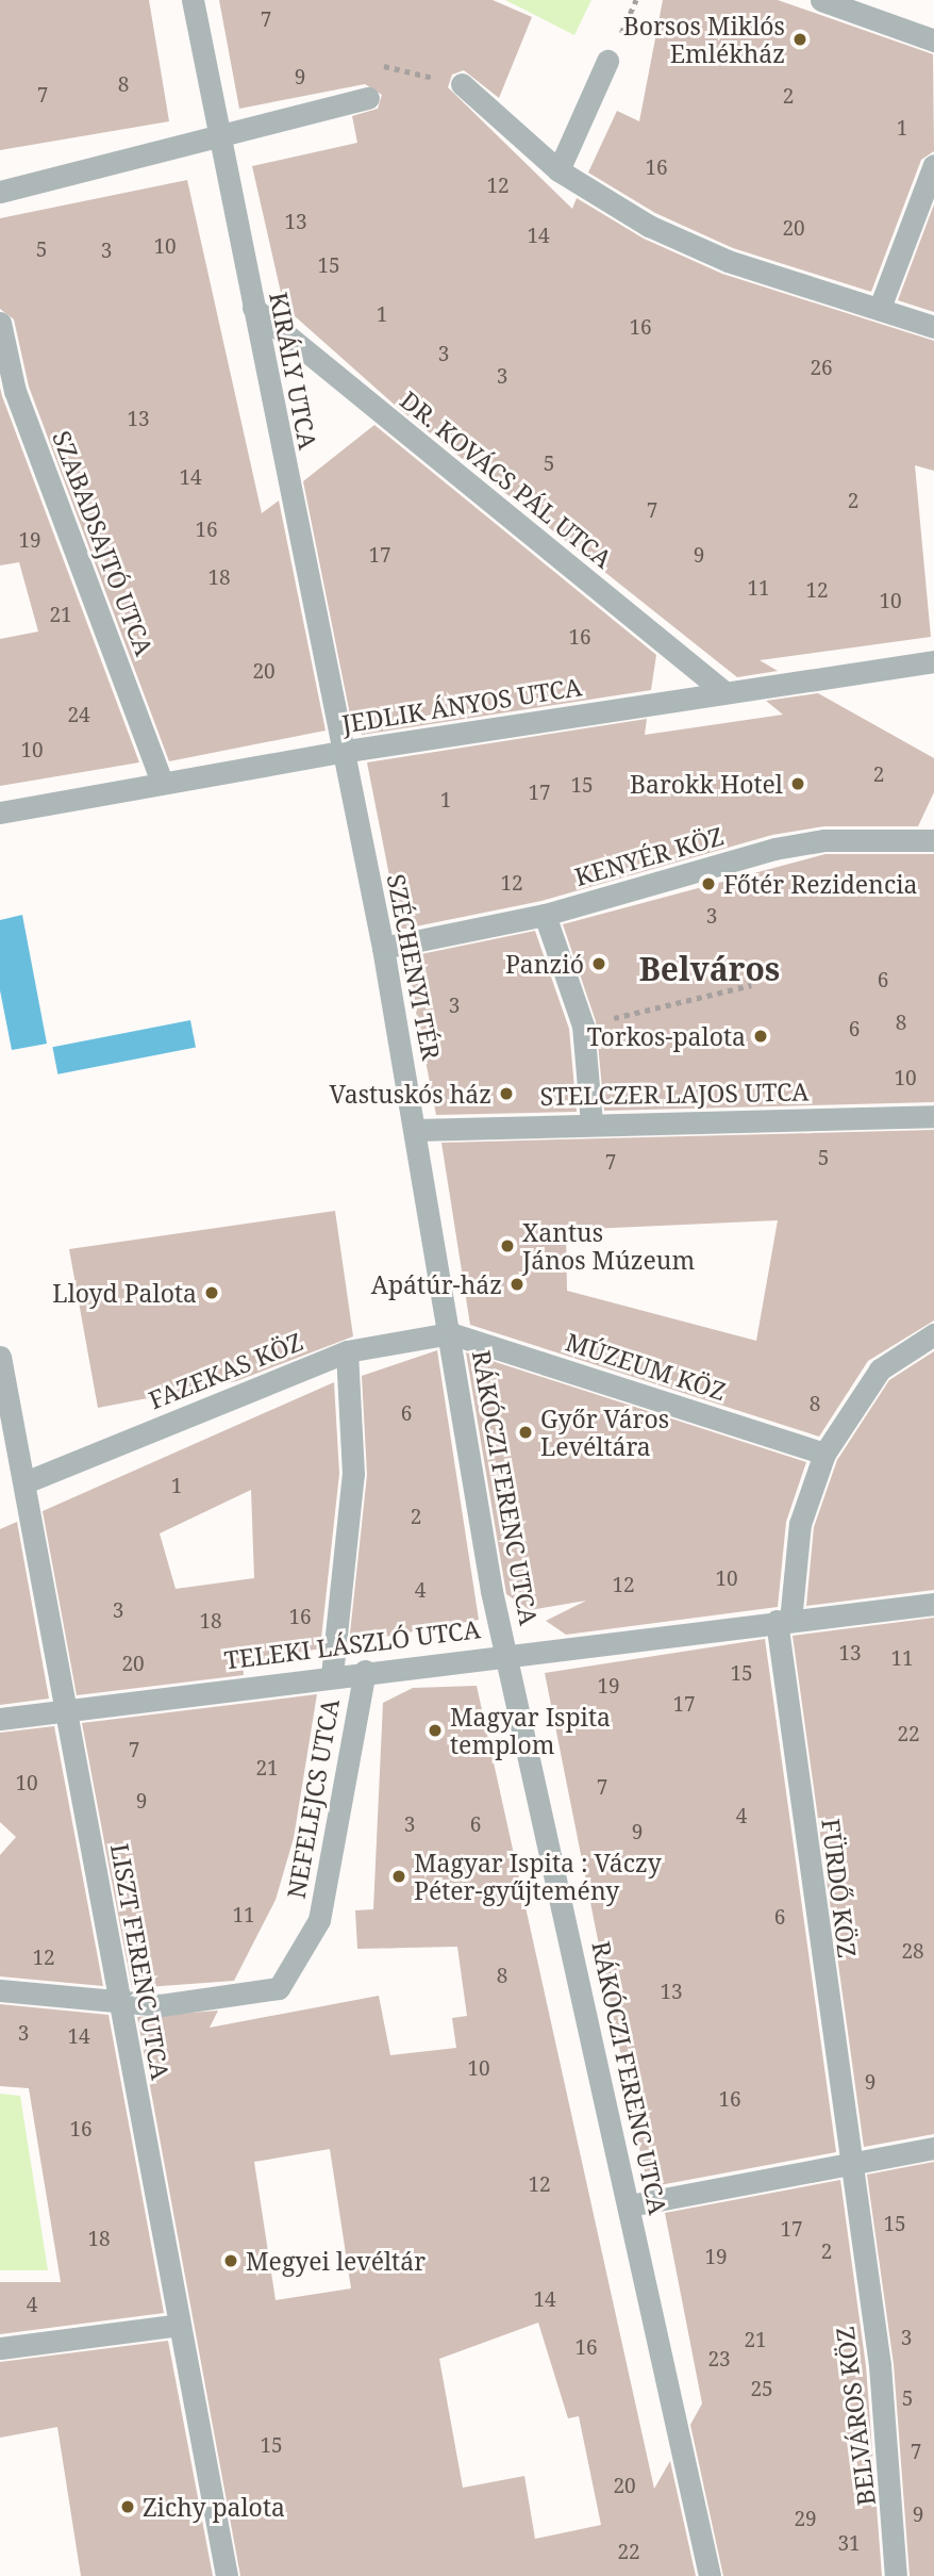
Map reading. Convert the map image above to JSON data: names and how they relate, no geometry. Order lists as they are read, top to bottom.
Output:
{
  "streets": {
    "street": [
      "KIRÁLY UTCA",
      "DR. KOVÁCS PÁL UTCA",
      "SZABADSAJTÓ UTCA",
      "JEDLIK ÁNYOS UTCA",
      "KENYÉR KÖZ",
      "SZÉCHENYI TÉR",
      "STELCZER LAJOS UTCA",
      "MÚZEUM KÖZ",
      "FAZEKAS KÖZ",
      "RÁKÓCZI FERENC UTCA",
      "TELEKI LÁSZLÓ UTCA",
      "NEFELEJCS UTCA",
      "FÜRDŐ KÖZ",
      "LISZT FERENC UTCA",
      "BELVÁROS KÖZ"
    ]
  },
  "crossings": [
    ["KIRÁLY UTCA", "DR. KOVÁCS PÁL UTCA"],
    ["KIRÁLY UTCA", "JEDLIK ÁNYOS UTCA"],
    ["KIRÁLY UTCA", "SZÉCHENYI TÉR"],
    ["DR. KOVÁCS PÁL UTCA", "JEDLIK ÁNYOS UTCA"],
    ["SZABADSAJTÓ UTCA", "JEDLIK ÁNYOS UTCA"],
    ["JEDLIK ÁNYOS UTCA", "SZÉCHENYI TÉR"],
    ["KENYÉR KÖZ", "SZÉCHENYI TÉR"],
    ["SZÉCHENYI TÉR", "STELCZER LAJOS UTCA"],
    ["SZÉCHENYI TÉR", "RÁKÓCZI FERENC UTCA"],
    ["MÚZEUM KÖZ", "FAZEKAS KÖZ"],
    ["MÚZEUM KÖZ", "RÁKÓCZI FERENC UTCA"],
    ["MÚZEUM KÖZ", "FÜRDŐ KÖZ"],
    ["FAZEKAS KÖZ", "RÁKÓCZI FERENC UTCA"],
    ["FAZEKAS KÖZ", "LISZT FERENC UTCA"],
    ["RÁKÓCZI FERENC UTCA", "TELEKI LÁSZLÓ UTCA"],
    ["TELEKI LÁSZLÓ UTCA", "NEFELEJCS UTCA"],
    ["TELEKI LÁSZLÓ UTCA", "FÜRDŐ KÖZ"],
    ["TELEKI LÁSZLÓ UTCA", "LISZT FERENC UTCA"],
    ["NEFELEJCS UTCA", "LISZT FERENC UTCA"],
    ["FÜRDŐ KÖZ", "BELVÁROS KÖZ"]
  ],
  "districts": ["Belváros"],
  "places": [
    "Borsos Miklós Emlékház",
    "Barokk Hotel",
    "Főtér Rezidencia",
    "Panzió",
    "Torkos-palota",
    "Vastuskós ház",
    "Xantus János Múzeum",
    "Apátúr-ház",
    "Lloyd Palota",
    "Győr Város Levéltára",
    "Magyar Ispita templom",
    "Magyar Ispita : Váczy Péter-gyűjtemény",
    "Megyei levéltár",
    "Zichy palota"
  ],
  "house_numbers": [
    "7",
    "9",
    "8",
    "7",
    "2",
    "1",
    "16",
    "12",
    "13",
    "20",
    "14",
    "10",
    "5",
    "3",
    "15",
    "1",
    "16",
    "3",
    "26",
    "3",
    "13",
    "5",
    "14",
    "2",
    "7",
    "16",
    "19",
    "17",
    "9",
    "18",
    "11",
    "12",
    "10",
    "21",
    "16",
    "20",
    "24",
    "10",
    "2",
    "15",
    "17",
    "1",
    "12",
    "3",
    "6",
    "3",
    "8",
    "6",
    "10",
    "5",
    "7",
    "8",
    "6",
    "1",
    "2",
    "10",
    "12",
    "4",
    "3",
    "16",
    "18",
    "13",
    "11",
    "20",
    "15",
    "19",
    "17",
    "22",
    "7",
    "21",
    "10",
    "7",
    "9",
    "4",
    "3",
    "6",
    "9",
    "11",
    "6",
    "28",
    "12",
    "8",
    "13",
    "3",
    "14",
    "10",
    "9",
    "16",
    "16",
    "12",
    "15",
    "17",
    "18",
    "2",
    "19",
    "14",
    "4",
    "3",
    "21",
    "16",
    "23",
    "25",
    "5",
    "15",
    "7",
    "20",
    "9",
    "29",
    "31",
    "22"
  ]
}
